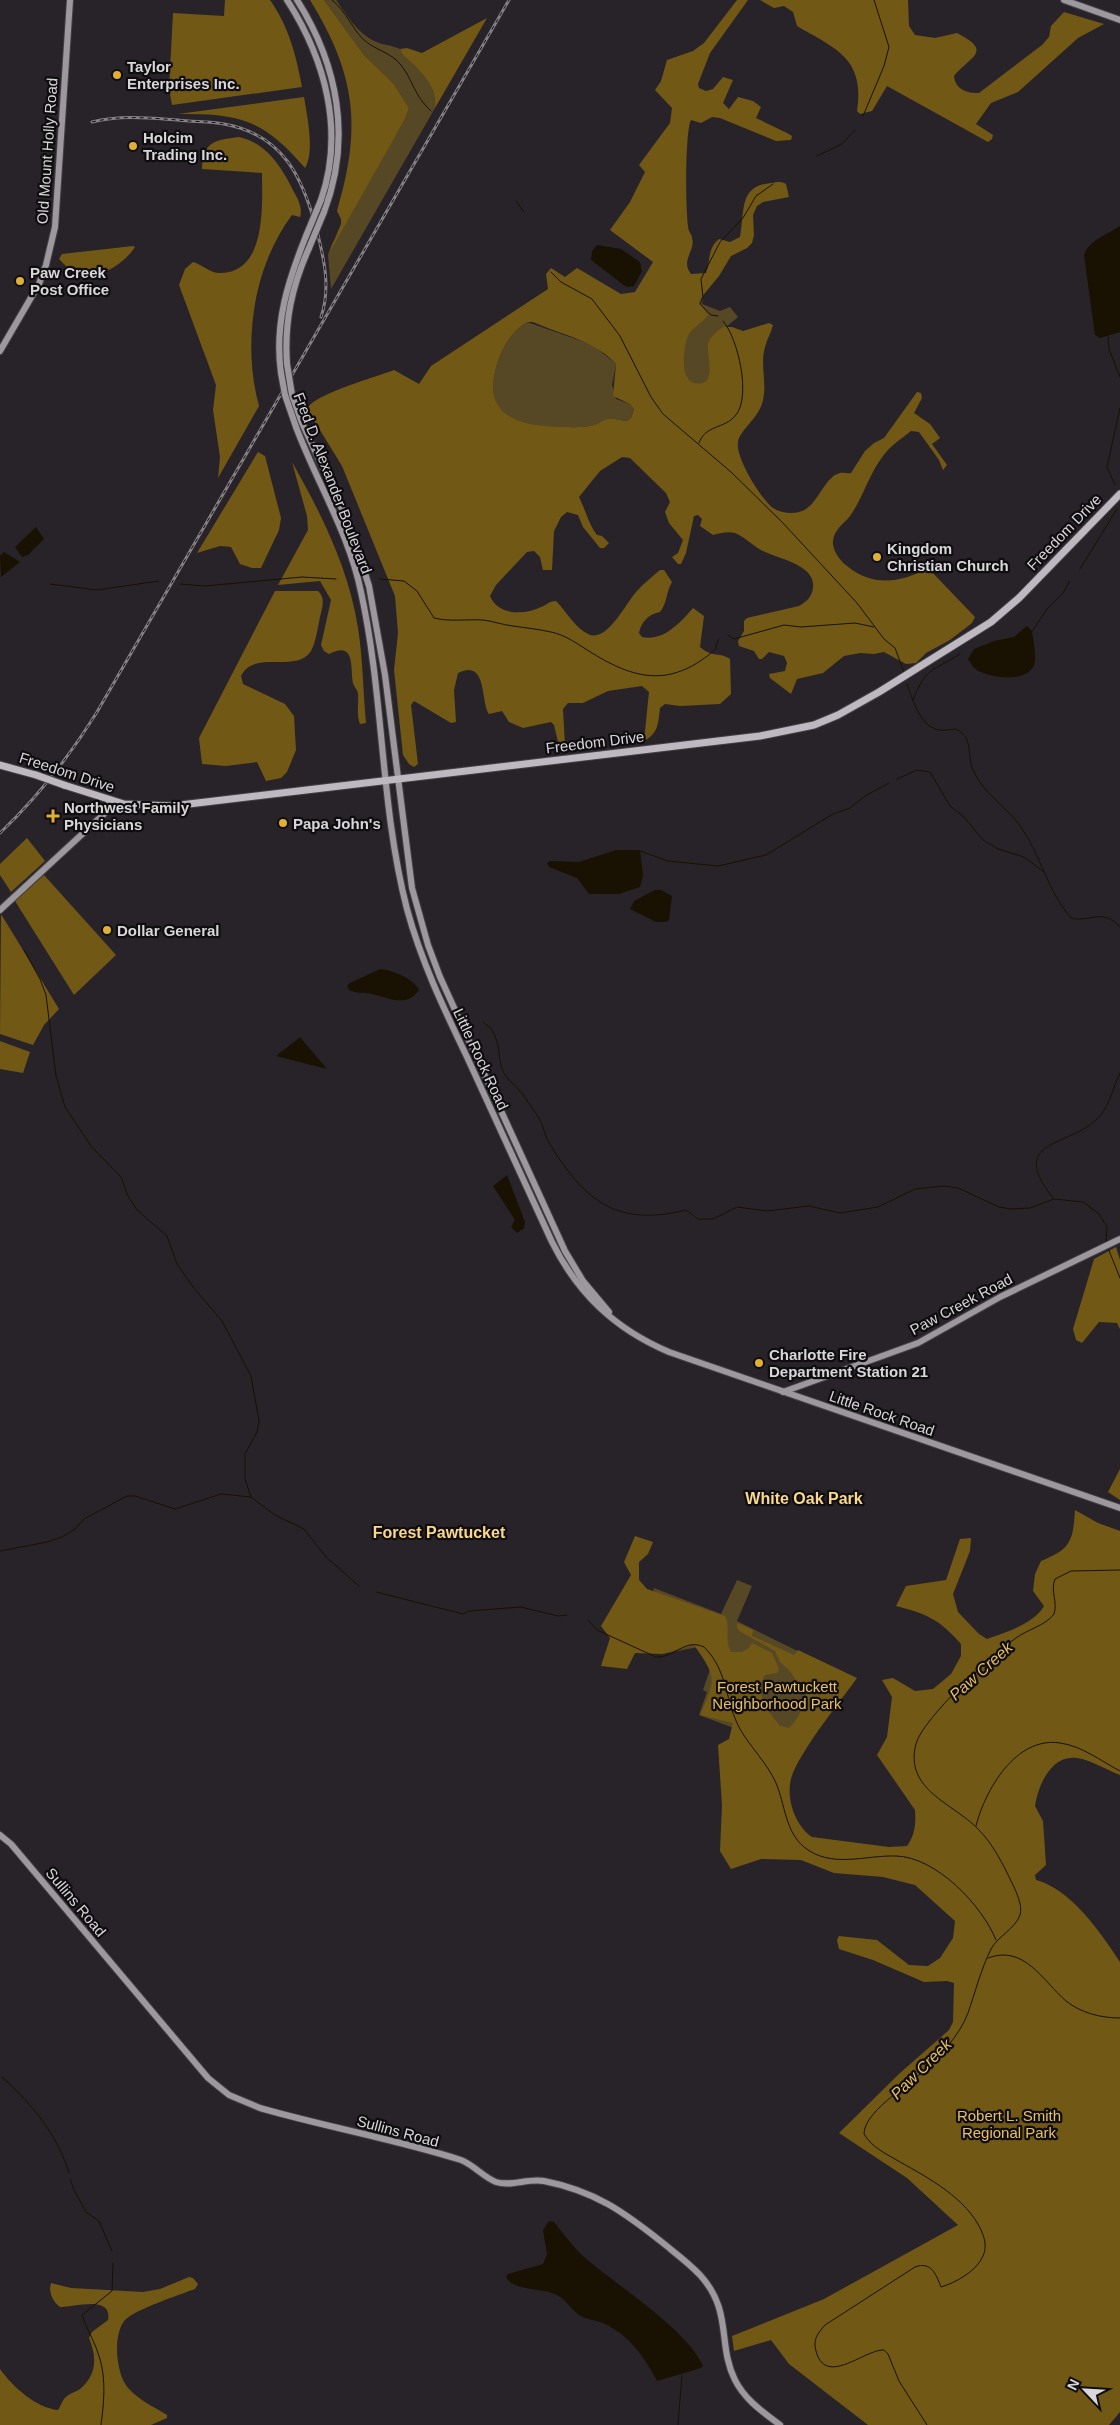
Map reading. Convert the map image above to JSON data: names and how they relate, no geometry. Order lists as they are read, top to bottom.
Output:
{
  "streets": {
    "main road": [
      "Old Mount Holly Road",
      "Fred D. Alexander Boulevard",
      "Freedom Drive",
      "Little Rock Road",
      "Paw Creek Road",
      "Sullins Road"
    ]
  },
  "crossings": [
    ["Fred D. Alexander Boulevard", "Freedom Drive"],
    ["Fred D. Alexander Boulevard", "Little Rock Road"],
    ["Freedom Drive", "Little Rock Road"],
    ["Little Rock Road", "Paw Creek Road"]
  ],
  "districts": ["White Oak Park", "Forest Pawtucket"],
  "water": ["Paw Creek"],
  "parks": ["Forest Pawtuckett Neighborhood Park", "Robert L. Smith Regional Park"],
  "places": {
    "other": [
      "Taylor Enterprises Inc.",
      "Holcim Trading Inc.",
      "Paw Creek Post Office",
      "Kingdom Christian Church",
      "Papa John's",
      "Dollar General",
      "Charlotte Fire Department Station 21"
    ],
    "health": ["Northwest Family Physicians"]
  },
  "north": "top left"
}
